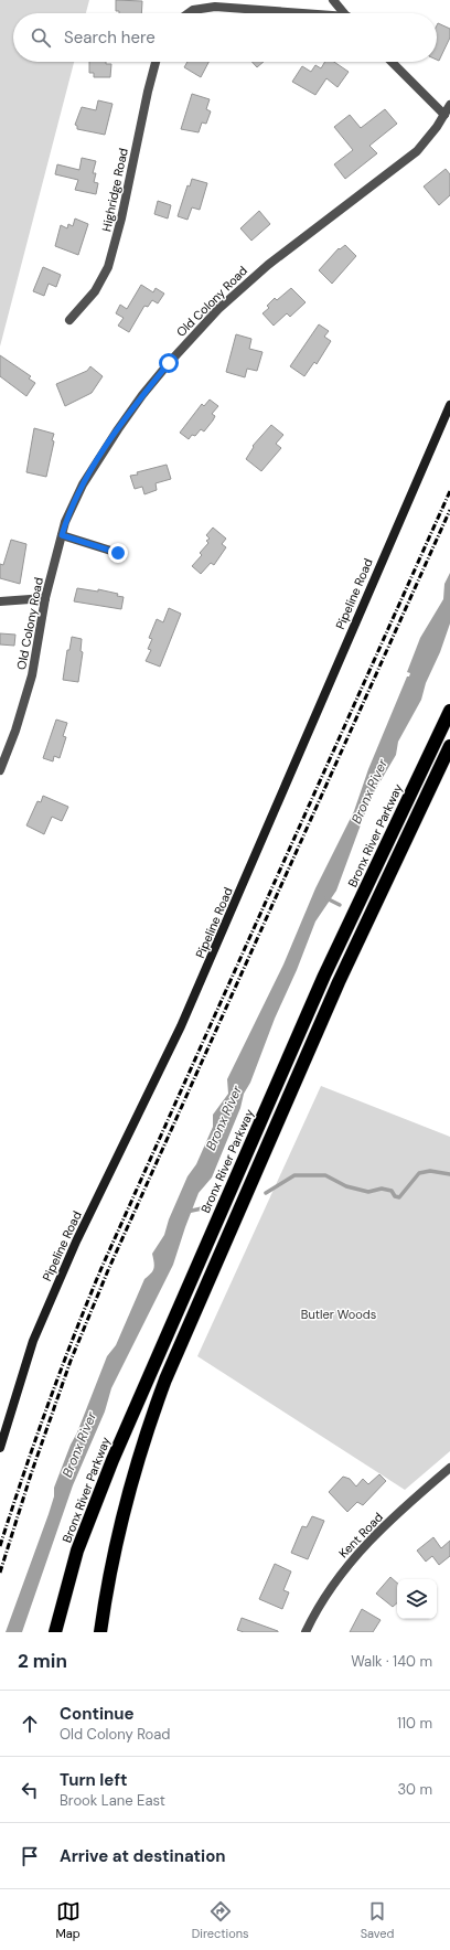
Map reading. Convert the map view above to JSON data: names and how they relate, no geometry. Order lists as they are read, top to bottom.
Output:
{
  "streets": {
    "highway": ["Bronx River Parkway"],
    "street": [
      "Highridge Road",
      "Old Colony Road",
      "Pipeline Road",
      "Kent Road"
    ]
  },
  "water": ["Bronx River"],
  "parks": ["Butler Woods"],
  "page": {
    "search": "Search here",
    "heading": ["2 min", "Walk · 140 m"],
    "list": [
      ["Continue", "Old Colony Road", "110 m"],
      ["Turn left", "Brook Lane East", "30 m"],
      "Arrive at destination"
    ],
    "nav": ["Map", "Directions", "Saved"]
  }
}
